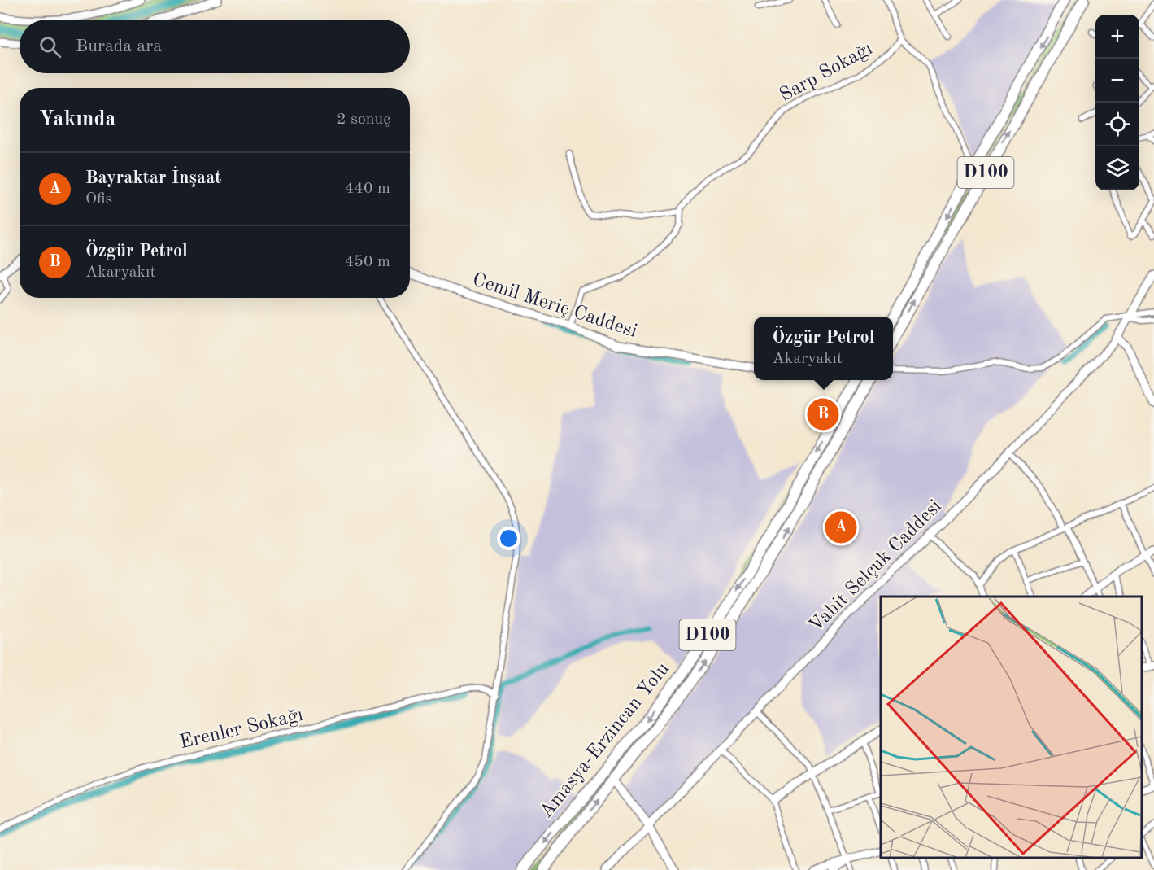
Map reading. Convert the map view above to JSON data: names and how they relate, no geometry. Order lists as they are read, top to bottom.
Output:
{
  "streets": {
    "highway": ["D100", "Amasya-Erzincan Yolu"],
    "street": [
      "Sarp Sokağı",
      "Cemil Meriç Caddesi",
      "Vahit Selçuk Caddesi",
      "Erenler Sokağı"
    ]
  },
  "crossings": [
    ["Sarp Sokağı", "Cemil Meriç Caddesi"]
  ],
  "page": {
    "map_buttons": ["+", "−"],
    "search": "Burada ara",
    "heading": ["Yakında", "2 sonuç"],
    "list": [
      {
        "mark": "A",
        "name": "Bayraktar İnşaat",
        "note": "Ofis",
        "value": "440 m"
      },
      {
        "mark": "B",
        "name": "Özgür Petrol",
        "note": "Akaryakıt",
        "value": "450 m"
      }
    ],
    "popup": ["Özgür Petrol", "Akaryakıt"],
    "pins": ["B", "A"]
  }
}
